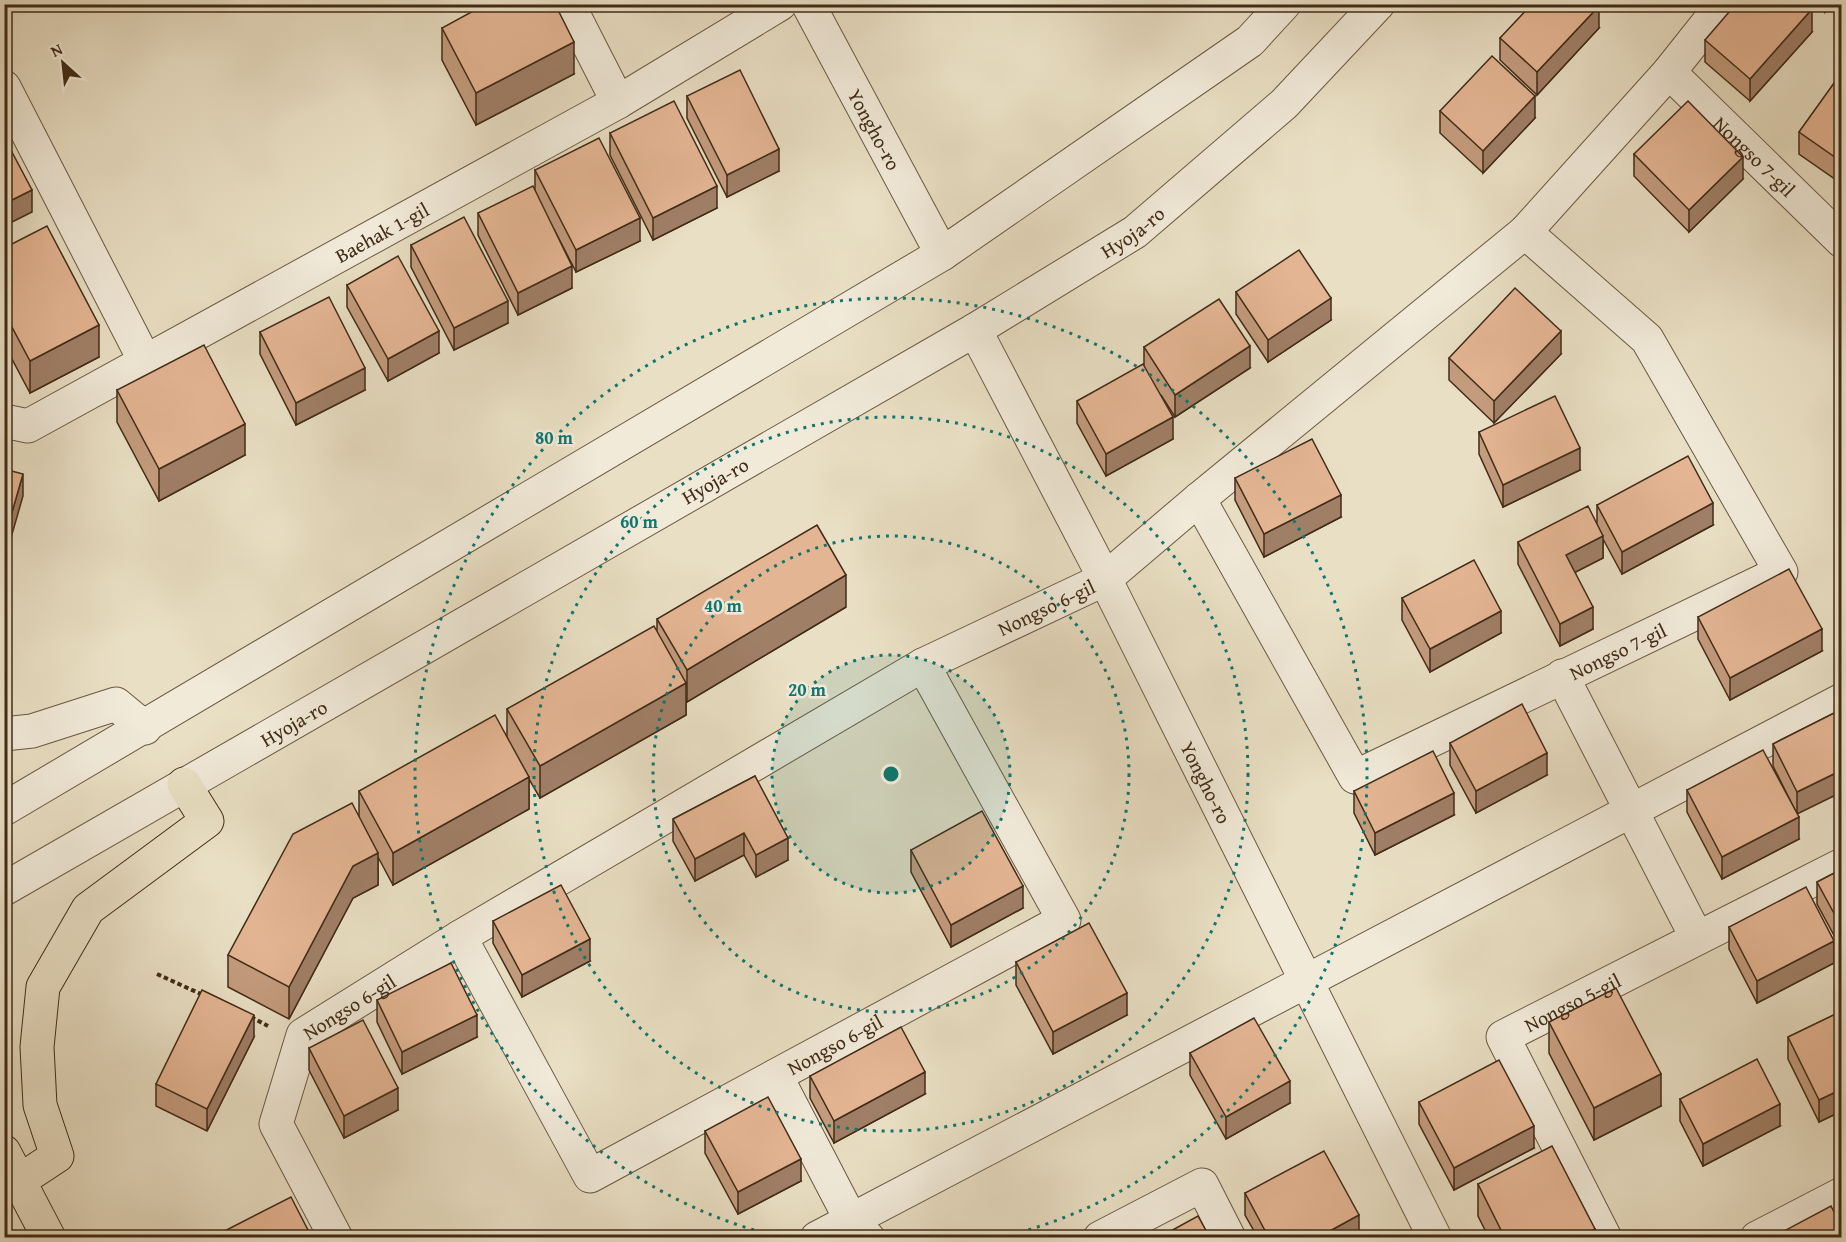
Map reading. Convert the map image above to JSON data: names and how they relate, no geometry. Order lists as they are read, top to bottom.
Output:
{
  "streets": {
    "street": [
      "Yongho-ro",
      "Nongso 7-gil",
      "Hyoja-ro",
      "Baehak 1-gil",
      "Nongso 6-gil",
      "Nongso 5-gil"
    ]
  },
  "crossings": [
    ["Yongho-ro", "Hyoja-ro"],
    ["Yongho-ro", "Nongso 6-gil"]
  ],
  "north": "top left",
  "rings": [
    "80 m",
    "60 m",
    "40 m",
    "20 m"
  ]
}
